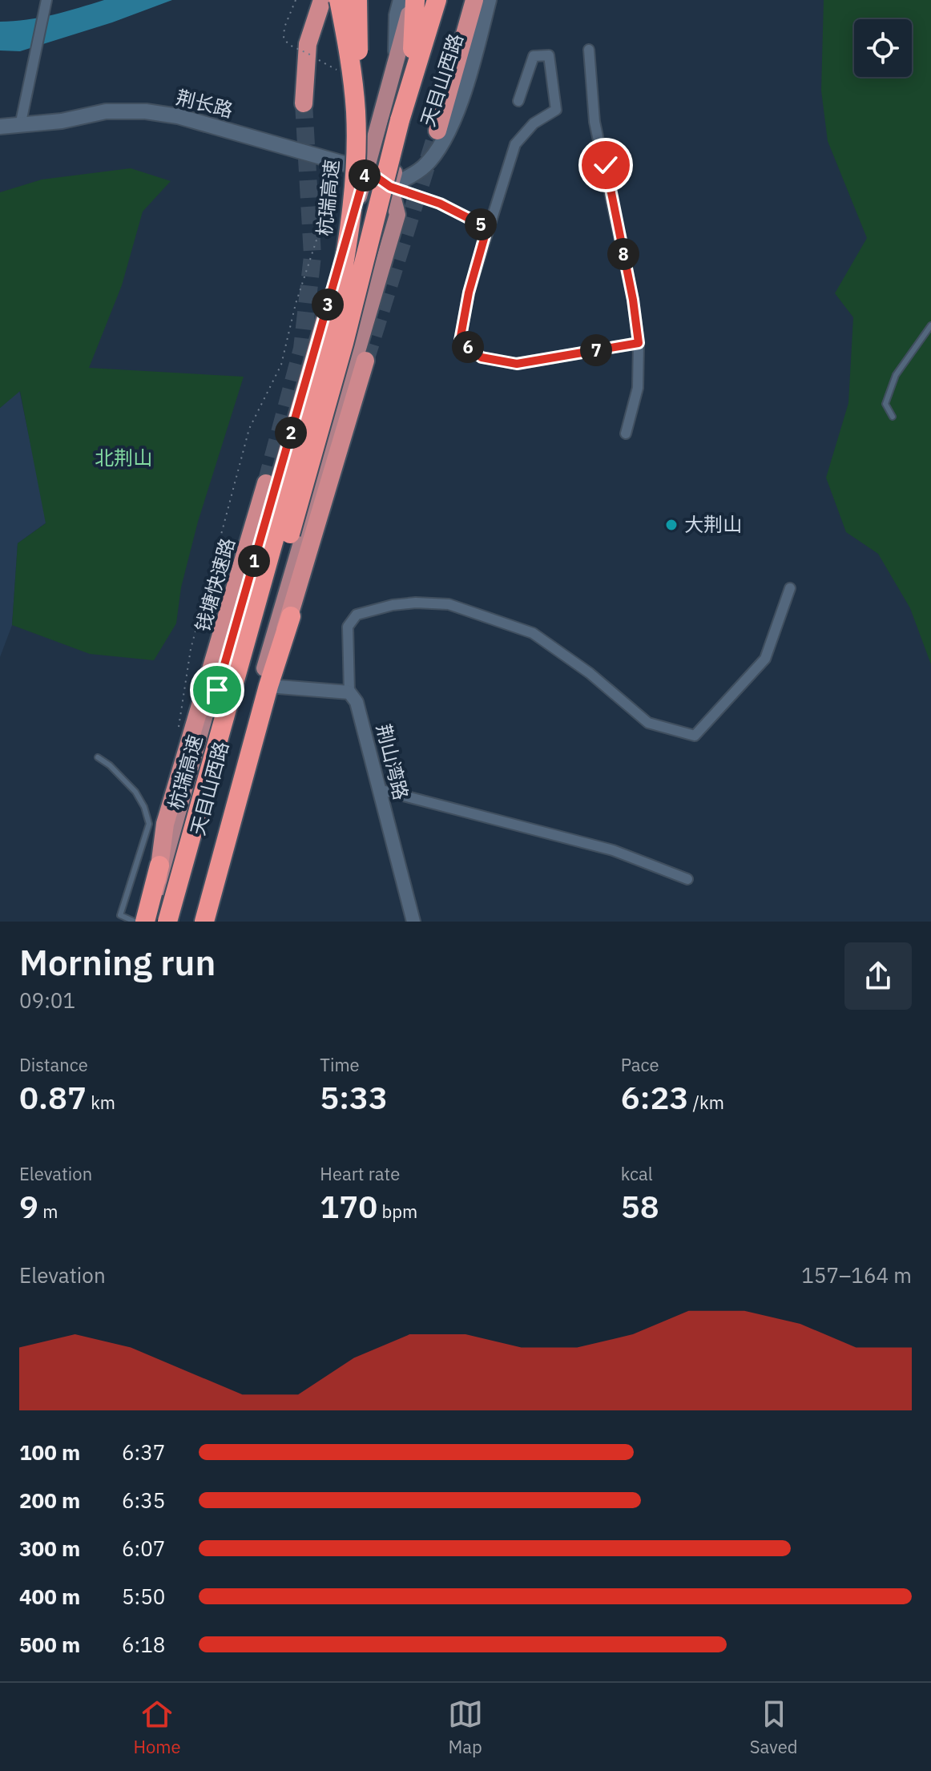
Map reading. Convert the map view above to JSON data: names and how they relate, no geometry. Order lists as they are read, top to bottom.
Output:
{
  "streets": {
    "highway": ["杭瑞高速", "钱塘快速路"],
    "main road": ["天目山西路", "荆长路"],
    "street": ["荆山湾路"]
  },
  "crossings": [
    ["天目山西路", "荆长路"],
    ["天目山西路", "钱塘快速路"]
  ],
  "parks": ["北荆山"],
  "places": ["大荆山"],
  "page": {
    "pins": [
      "4",
      "5",
      "8",
      "3",
      "6",
      "7",
      "2",
      "1"
    ],
    "heading": ["Morning run", "09:01"],
    "stats": [
      ["Distance", "0.87 km"],
      ["Time", "5:33"],
      ["Pace", "6:23 /km"],
      ["Elevation", "9 m"],
      ["Heart rate", "170 bpm"],
      ["kcal", "58"]
    ],
    "chart": ["Elevation", "157–164 m"],
    "list": [
      {
        "name": "100 m",
        "note": "6:37"
      },
      {
        "name": "200 m",
        "note": "6:35"
      },
      {
        "name": "300 m",
        "note": "6:07"
      },
      {
        "name": "400 m",
        "note": "5:50"
      },
      {
        "name": "500 m",
        "note": "6:18"
      }
    ],
    "tabs": ["Home", "Map", "Saved"]
  }
}
